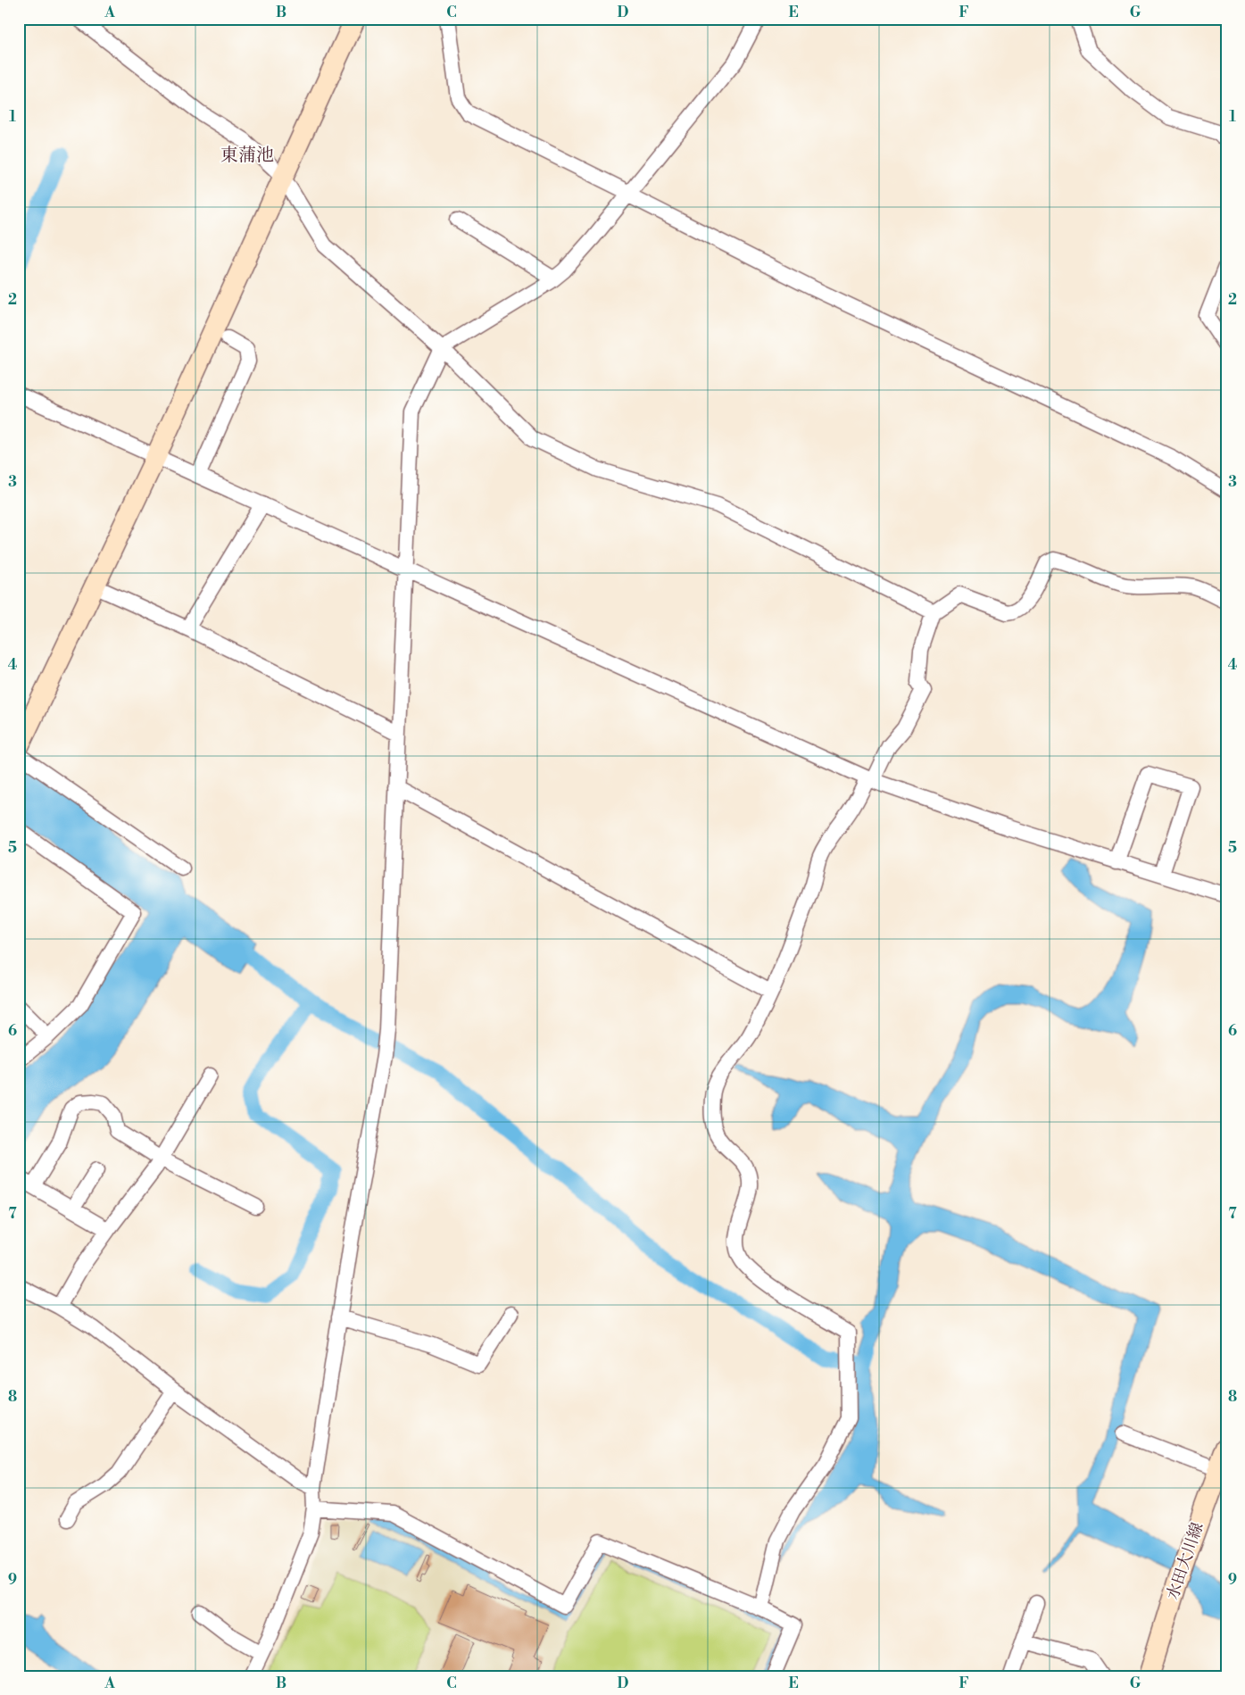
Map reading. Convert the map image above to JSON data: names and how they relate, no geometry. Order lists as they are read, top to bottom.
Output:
{
  "streets": {
    "street": ["水田大川線"]
  },
  "districts": ["東蒲池"],
  "grid": {
    "columns": [
      "A",
      "B",
      "C",
      "D",
      "E",
      "F",
      "G"
    ],
    "rows": [
      "1",
      "2",
      "3",
      "4",
      "5",
      "6",
      "7",
      "8",
      "9"
    ]
  }
}
